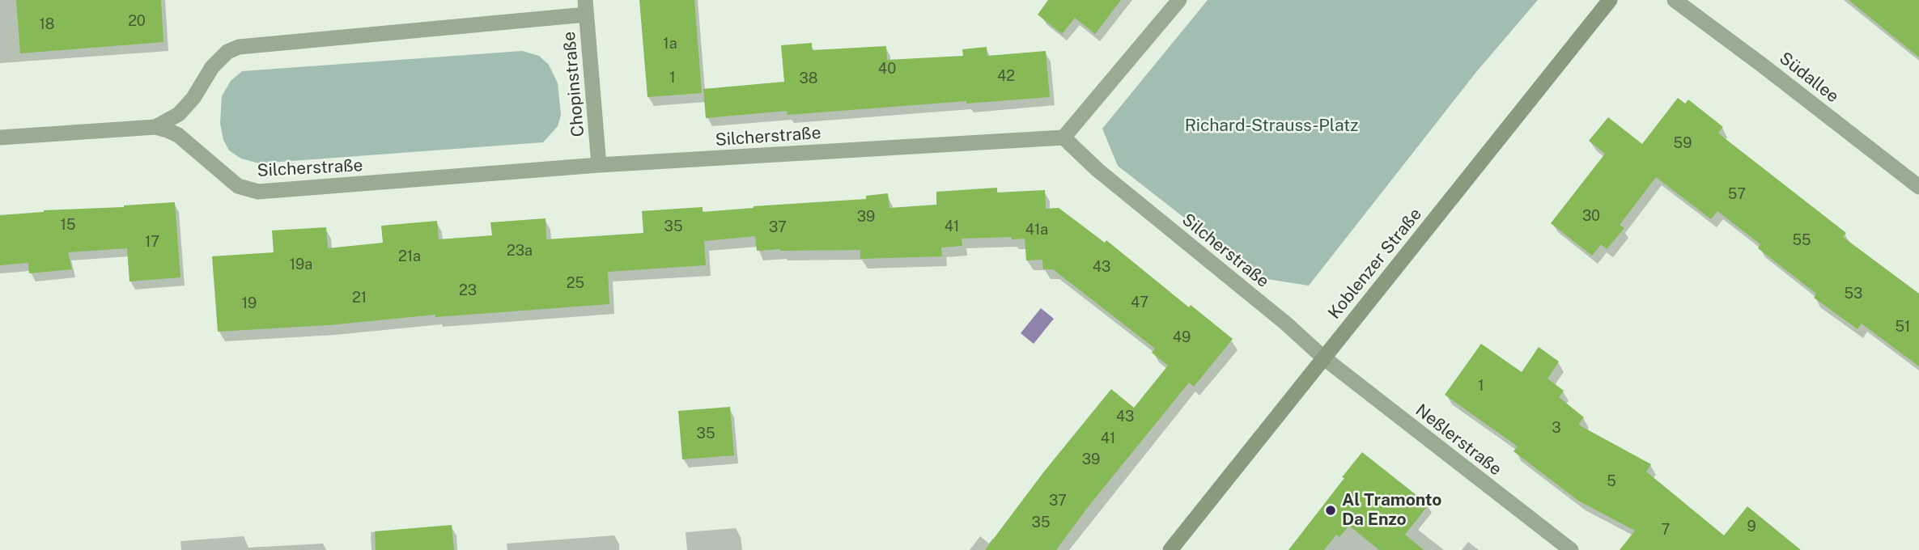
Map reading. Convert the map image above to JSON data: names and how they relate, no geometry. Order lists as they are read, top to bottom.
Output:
{
  "streets": {
    "main road": ["Koblenzer Straße"],
    "street": [
      "Südallee",
      "Chopinstraße",
      "Silcherstraße",
      "Neßlerstraße"
    ]
  },
  "crossings": [
    ["Chopinstraße", "Silcherstraße"],
    ["Silcherstraße", "Koblenzer Straße"],
    ["Silcherstraße", "Neßlerstraße"],
    ["Koblenzer Straße", "Neßlerstraße"]
  ],
  "parks": ["Richard-Strauss-Platz"],
  "places": ["Al Tramonto Da Enzo"],
  "house_numbers": [
    "20",
    "18",
    "1a",
    "40",
    "42",
    "1",
    "38",
    "59",
    "57",
    "30",
    "39",
    "15",
    "35",
    "41",
    "37",
    "41a",
    "55",
    "17",
    "23a",
    "21a",
    "19a",
    "43",
    "25",
    "23",
    "53",
    "21",
    "47",
    "19",
    "51",
    "49",
    "1",
    "43",
    "3",
    "35",
    "41",
    "39",
    "5",
    "37",
    "35",
    "9",
    "7"
  ]
}
